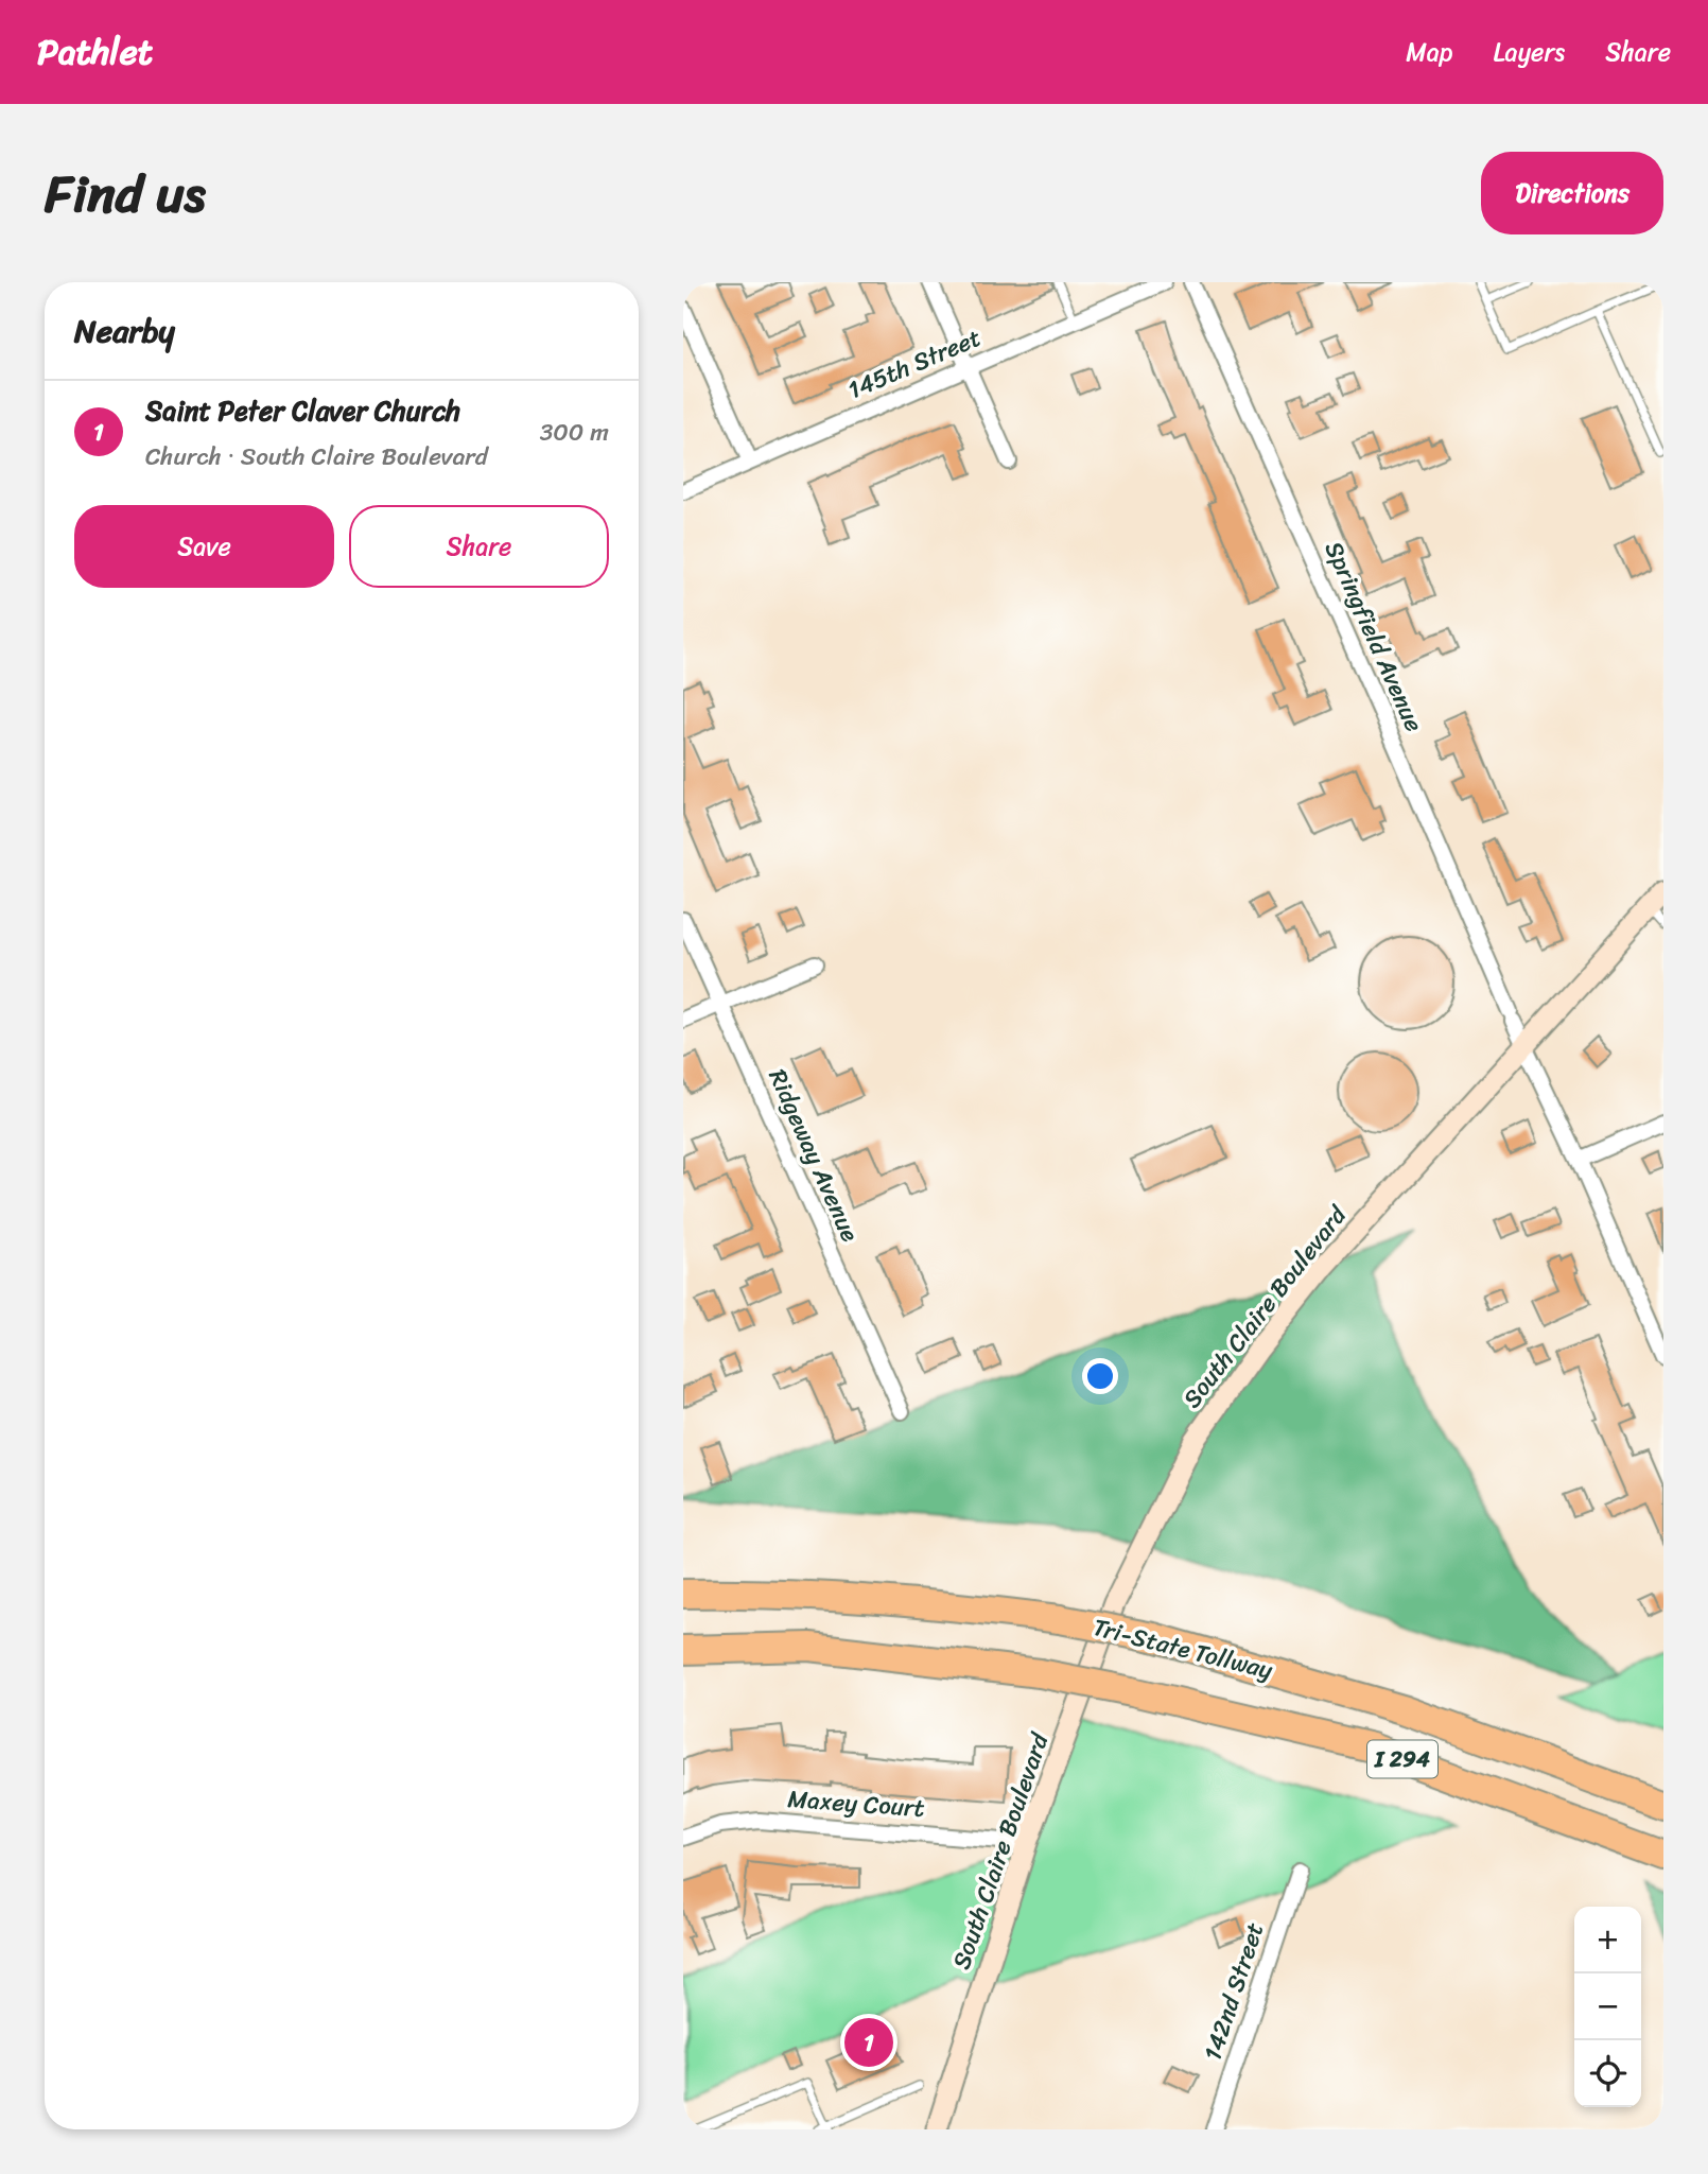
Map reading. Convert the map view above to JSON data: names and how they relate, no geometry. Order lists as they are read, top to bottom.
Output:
{
  "streets": {
    "highway": ["Tri-State Tollway", "I 294"],
    "street": [
      "145th Street",
      "Springfield Avenue",
      "Ridgeway Avenue",
      "South Claire Boulevard",
      "Maxey Court",
      "142nd Street"
    ]
  },
  "crossings": [
    ["Springfield Avenue", "South Claire Boulevard"],
    ["South Claire Boulevard", "Maxey Court"]
  ],
  "page": {
    "header": "Pathlet",
    "nav": ["Map", "Layers", "Share"],
    "title": "Find us",
    "buttons": [
      "Directions",
      ["Save", "Share"]
    ],
    "heading": "Nearby",
    "list": [
      {
        "mark": "1",
        "name": "Saint Peter Claver Church",
        "note": "Church · South Claire Boulevard",
        "value": "300 m"
      }
    ],
    "map_buttons": ["+", "−"],
    "pins": "1"
  }
}
